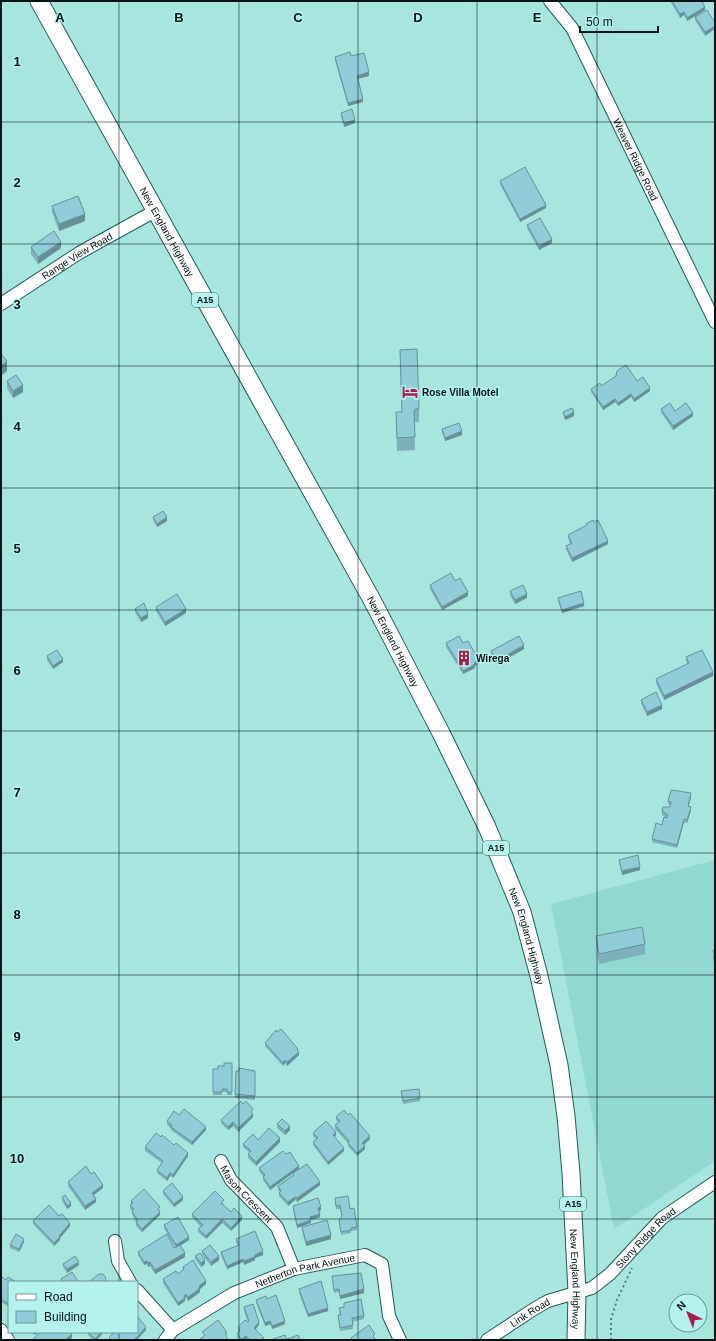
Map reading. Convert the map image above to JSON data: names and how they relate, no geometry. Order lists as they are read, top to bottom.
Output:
{
  "streets": {
    "highway": ["New England Highway", "A15"],
    "street": [
      "Weaver Ridge Road",
      "Range View Road",
      "Mason Crescent",
      "Stony Ridge Road",
      "Netherton Park Avenue",
      "Link Road"
    ]
  },
  "crossings": [
    ["New England Highway", "Range View Road"],
    ["New England Highway", "Stony Ridge Road"],
    ["New England Highway", "Link Road"],
    ["Mason Crescent", "Netherton Park Avenue"],
    ["Stony Ridge Road", "Link Road"]
  ],
  "places": {
    "hotel": ["Rose Villa Motel"],
    "building": ["Wirega"]
  },
  "legend": ["Road", "Building"],
  "scale_bar": "50 m",
  "north": "top left",
  "grid": {
    "columns": [
      "A",
      "B",
      "C",
      "D",
      "E"
    ],
    "rows": [
      "1",
      "2",
      "3",
      "4",
      "5",
      "6",
      "7",
      "8",
      "9",
      "10"
    ]
  }
}
